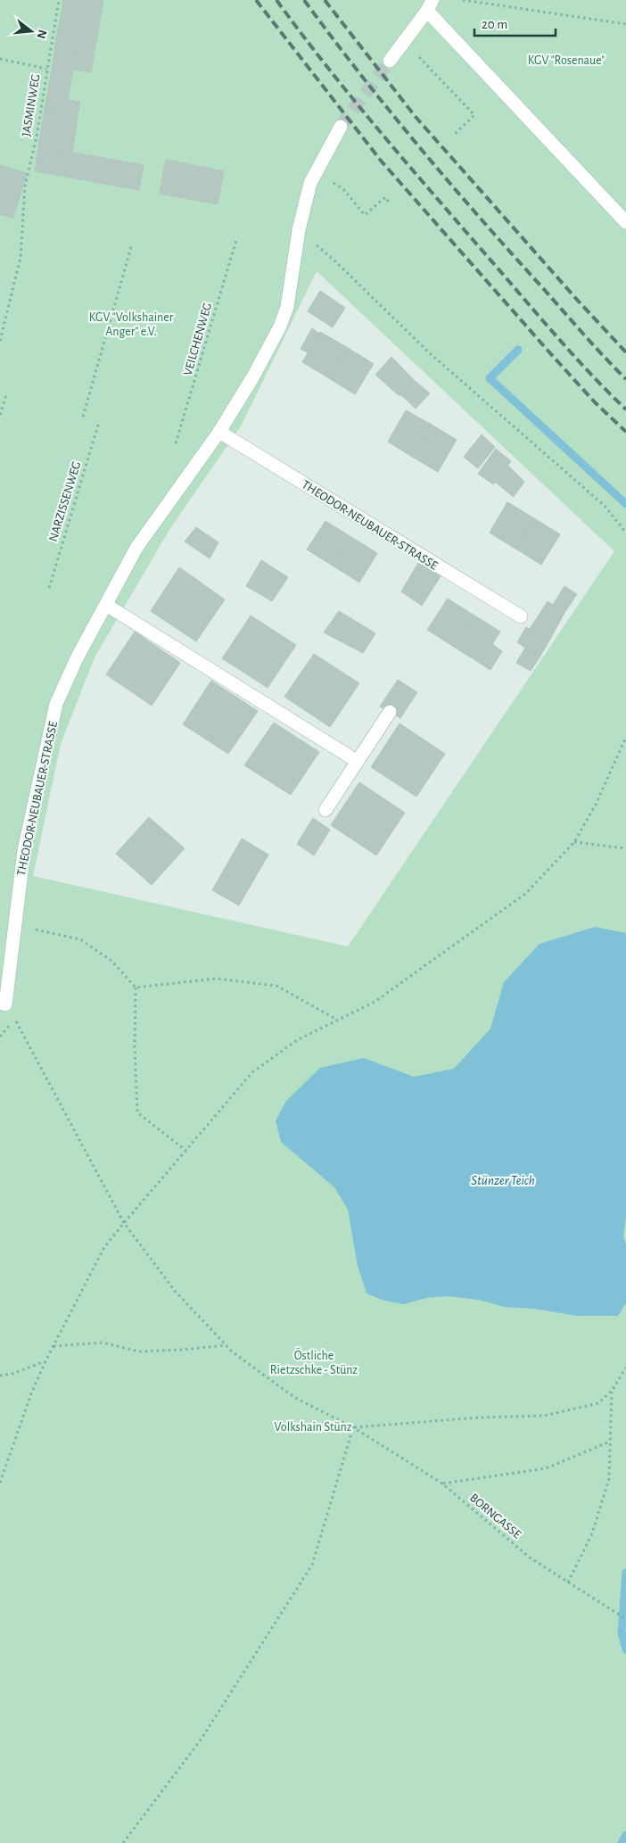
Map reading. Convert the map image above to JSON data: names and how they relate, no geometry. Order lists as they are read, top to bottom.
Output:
{
  "streets": {
    "street": ["THEODOR-NEUBAUER-STRASSE"],
    "path": [
      "JASMINWEG",
      "VEILCHENWEG",
      "NARZISSENWEG",
      "BORNGASSE"
    ]
  },
  "crossings": [
    ["THEODOR-NEUBAUER-STRASSE", "BORNGASSE"]
  ],
  "water": ["Stünzer Teich"],
  "parks": [
    "KGV \"Rosenaue\"",
    "KGV \"Volkshainer Anger\" e.V.",
    "Östliche Rietzschke - Stünz",
    "Volkshain Stünz"
  ],
  "scale_bar": "20 m",
  "north": "right"
}
